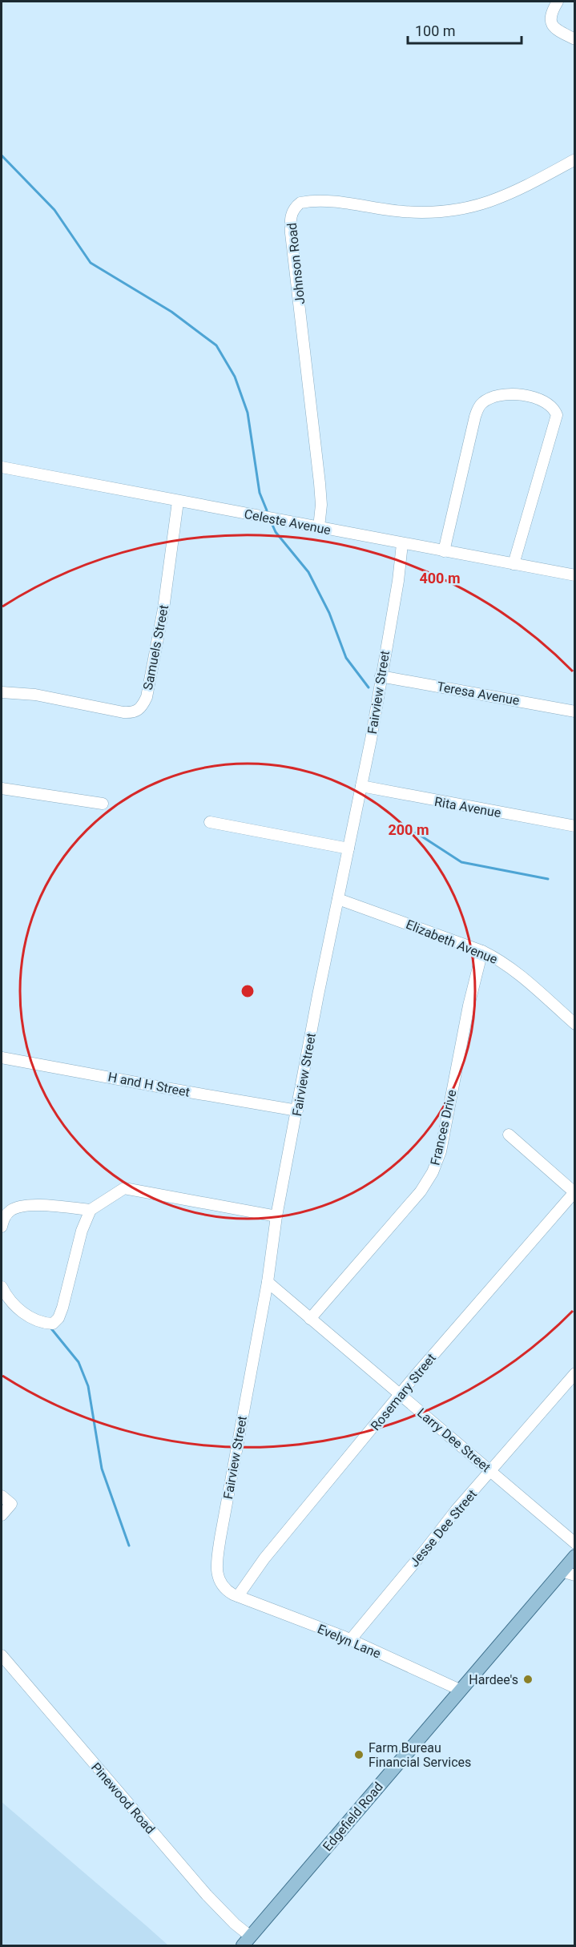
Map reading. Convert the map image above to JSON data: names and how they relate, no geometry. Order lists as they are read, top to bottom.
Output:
{
  "streets": {
    "main road": ["Edgefield Road"],
    "street": [
      "Johnson Road",
      "Celeste Avenue",
      "Samuels Street",
      "Fairview Street",
      "Teresa Avenue",
      "Rita Avenue",
      "Elizabeth Avenue",
      "H and H Street",
      "Frances Drive",
      "Rosemary Street",
      "Larry Dee Street",
      "Jesse Dee Street",
      "Evelyn Lane",
      "Pinewood Road"
    ]
  },
  "crossings": [
    ["Johnson Road", "Celeste Avenue"],
    ["Celeste Avenue", "Samuels Street"],
    ["Celeste Avenue", "Fairview Street"],
    ["Fairview Street", "Teresa Avenue"],
    ["Fairview Street", "Rita Avenue"],
    ["Fairview Street", "Elizabeth Avenue"],
    ["Fairview Street", "H and H Street"],
    ["Fairview Street", "Rosemary Street"],
    ["Fairview Street", "Larry Dee Street"],
    ["Fairview Street", "Evelyn Lane"],
    ["Elizabeth Avenue", "Frances Drive"],
    ["Frances Drive", "Larry Dee Street"],
    ["Rosemary Street", "Larry Dee Street"],
    ["Rosemary Street", "Evelyn Lane"],
    ["Larry Dee Street", "Jesse Dee Street"],
    ["Jesse Dee Street", "Evelyn Lane"],
    ["Evelyn Lane", "Edgefield Road"],
    ["Pinewood Road", "Edgefield Road"]
  ],
  "places": ["Hardee's", "Farm Bureau Financial Services"],
  "scale_bar": "100 m",
  "rings": ["400 m", "200 m"]
}
